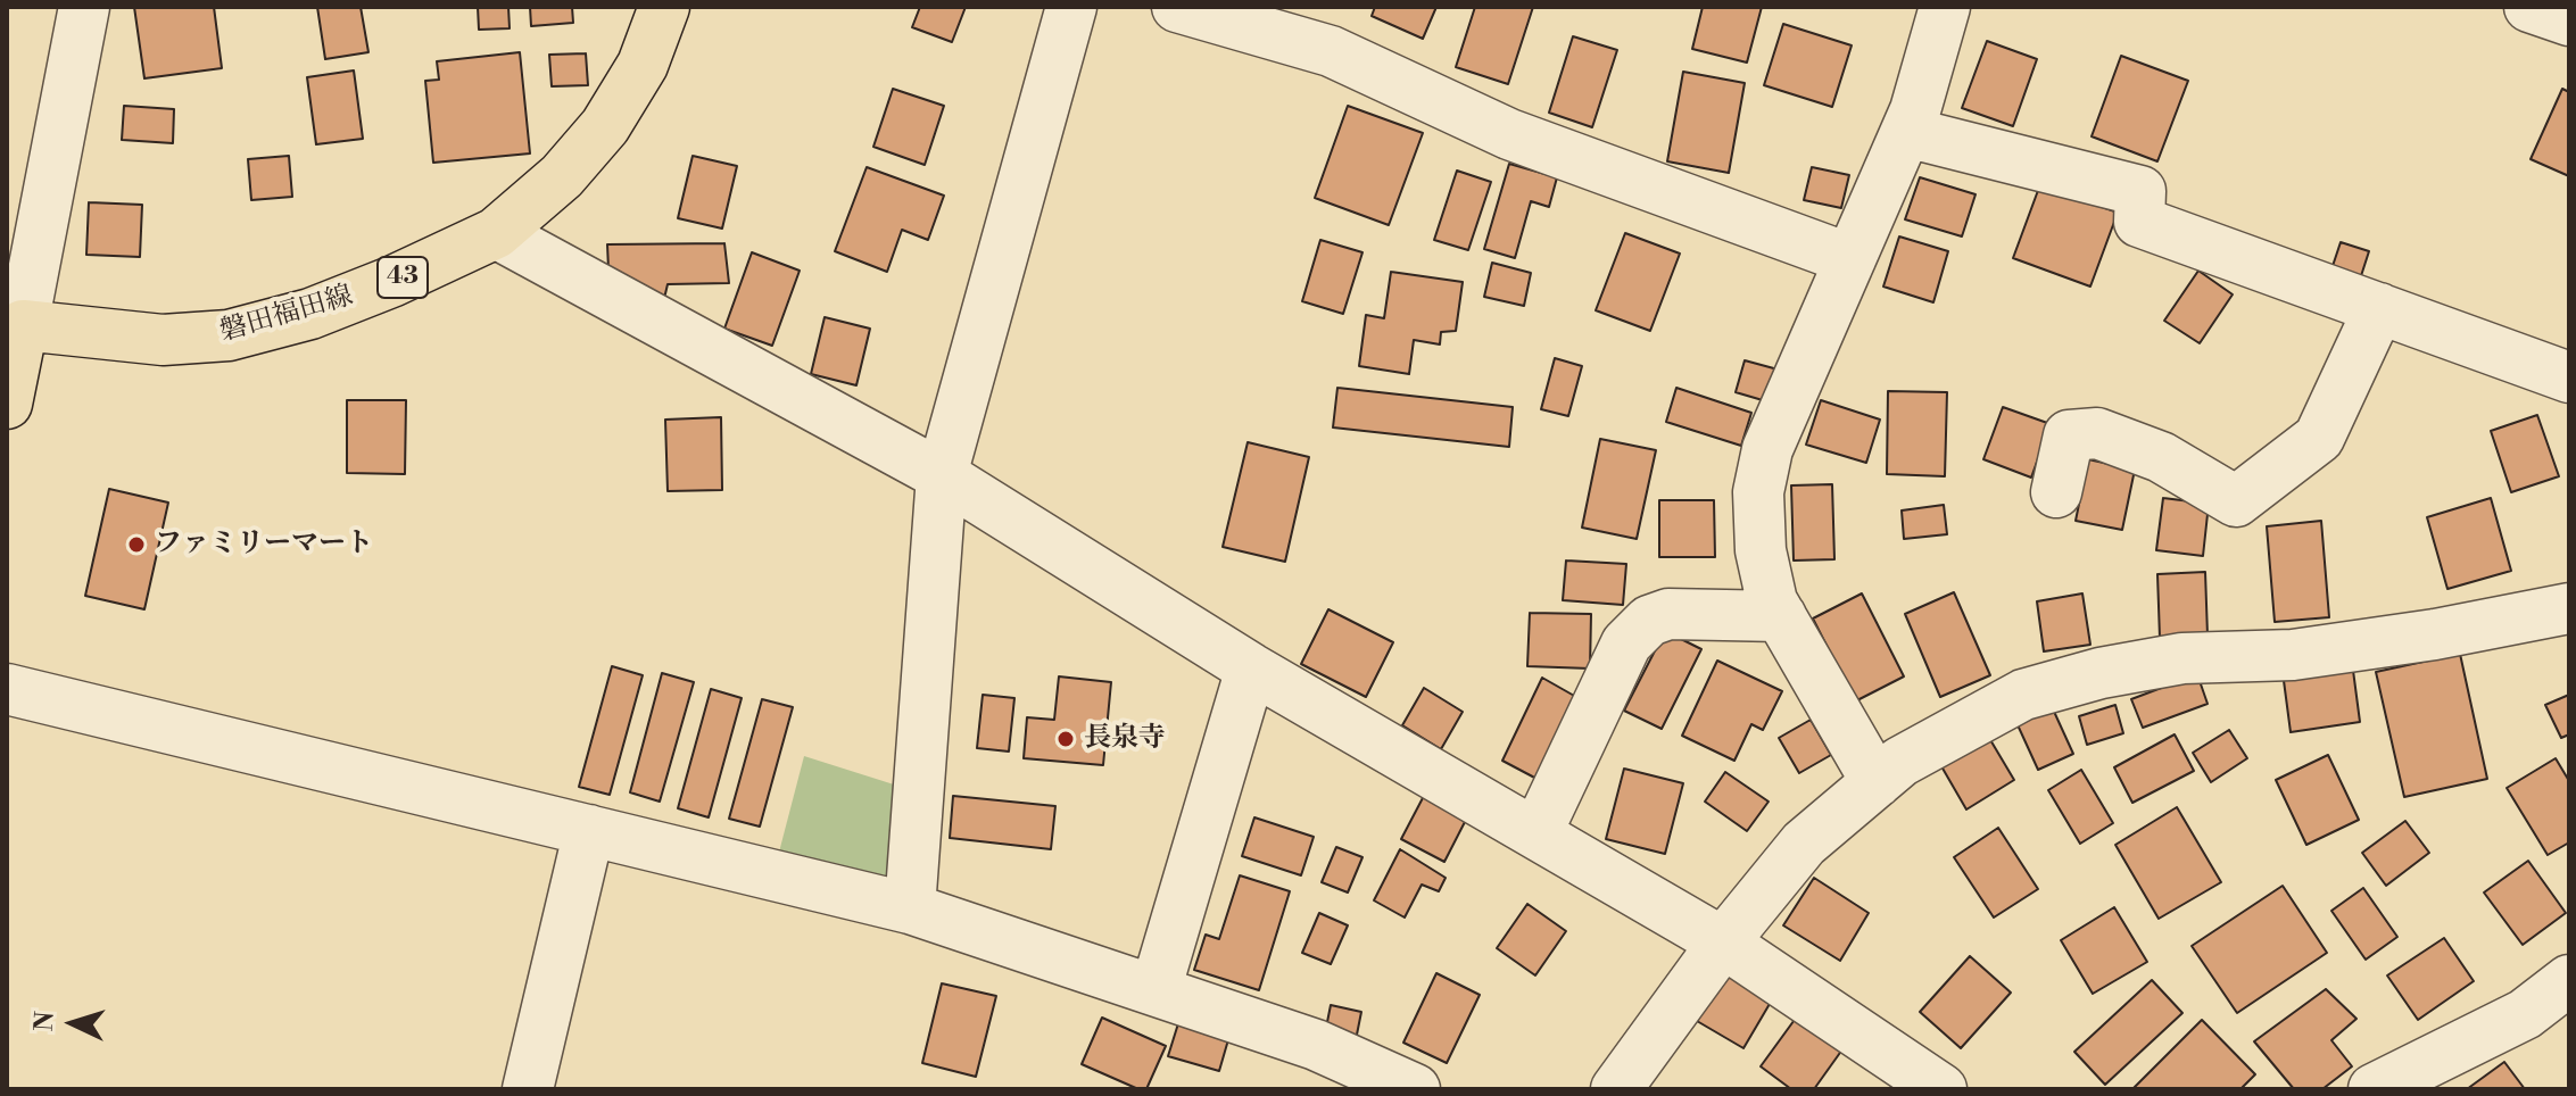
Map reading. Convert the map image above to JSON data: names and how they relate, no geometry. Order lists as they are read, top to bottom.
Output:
{
  "streets": {
    "main road": ["43", "磐田福田線"]
  },
  "places": ["ファミリーマート", "長泉寺"],
  "north": "left"
}
